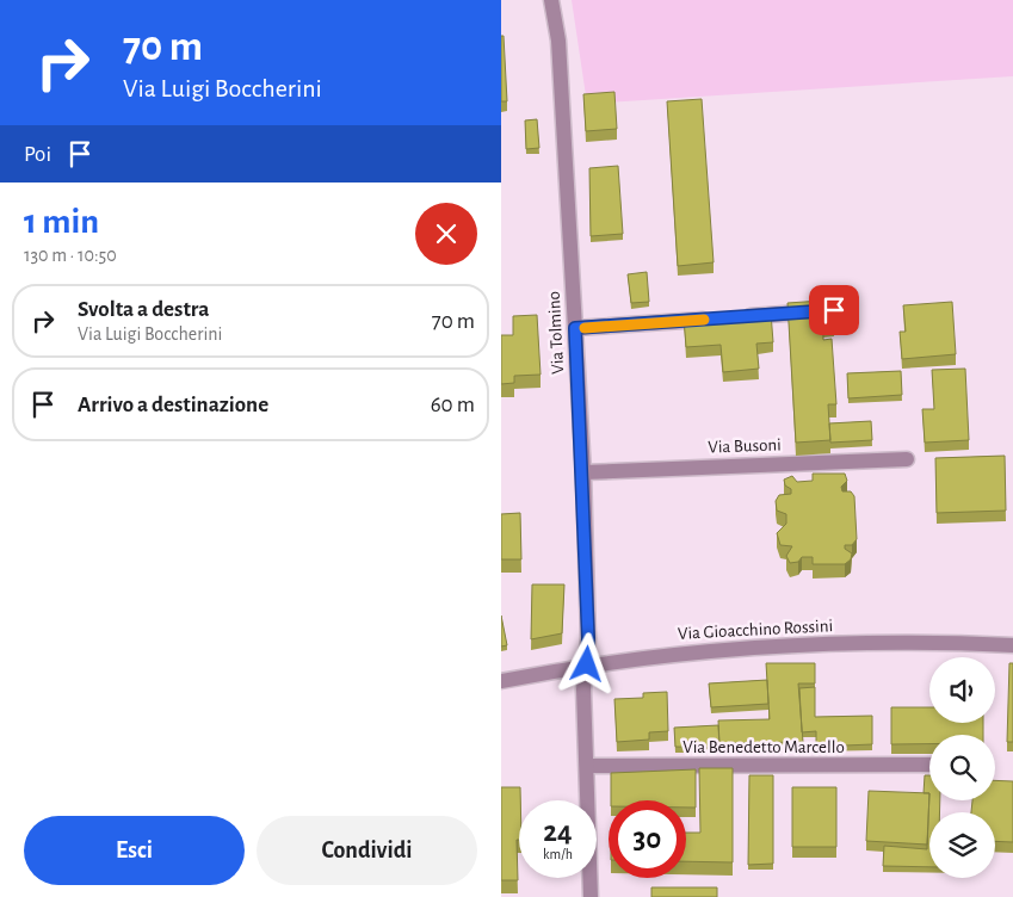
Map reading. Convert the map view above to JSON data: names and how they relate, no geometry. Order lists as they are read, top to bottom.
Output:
{
  "streets": {
    "street": [
      "Via Tolmino",
      "Via Busoni",
      "Via Gioacchino Rossini",
      "Via Benedetto Marcello"
    ]
  },
  "crossings": [
    ["Via Tolmino", "Via Busoni"],
    ["Via Tolmino", "Via Gioacchino Rossini"]
  ],
  "page": {
    "turn": ["70 m", "Via Luigi Boccherini"],
    "then": "Poi",
    "heading": ["1 min", "130 m · 10:50"],
    "list": [
      {
        "name": "Svolta a destra",
        "note": "Via Luigi Boccherini",
        "value": "70 m"
      },
      {
        "name": "Arrivo a destinazione",
        "value": "60 m"
      }
    ],
    "speed": "24 km/h",
    "limit": "30",
    "buttons": ["Esci", "Condividi"]
  }
}
